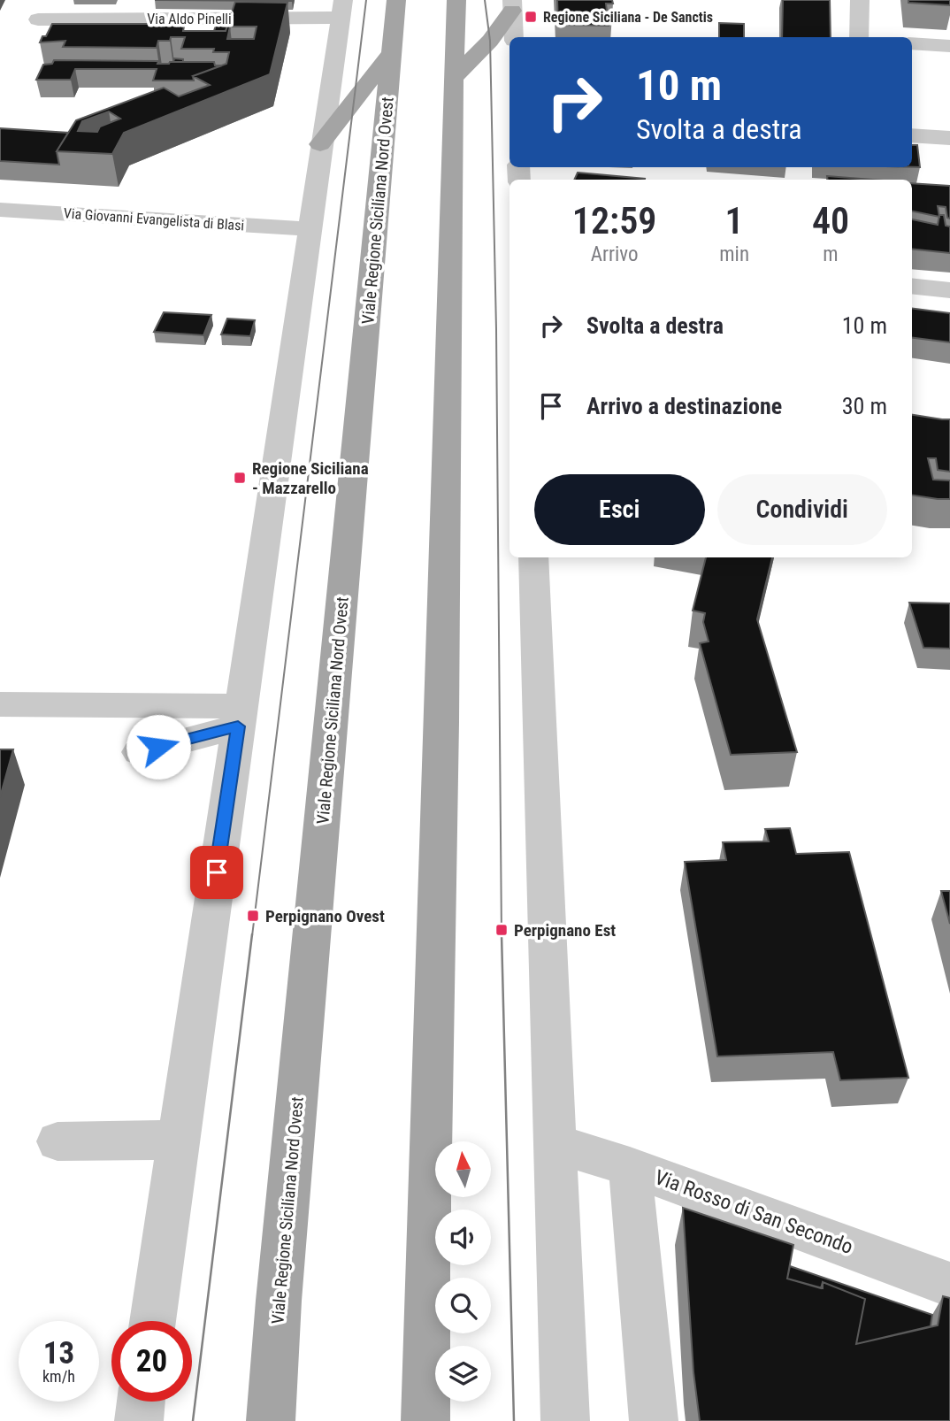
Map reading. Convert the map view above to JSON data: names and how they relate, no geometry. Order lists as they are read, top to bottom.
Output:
{
  "streets": {
    "main road": ["Viale Regione Siciliana Nord Ovest"],
    "street": ["Via Aldo Pinelli", "Via Giovanni Evangelista di Blasi", "Via Rosso di San Secondo"]
  },
  "places": {
    "transit": [
      "Regione Siciliana - De Sanctis",
      "Regione Siciliana - Mazzarello",
      "Perpignano Ovest",
      "Perpignano Est"
    ]
  },
  "north": "top",
  "page": {
    "turn": ["10 m", "Svolta a destra"],
    "eta": [
      "12:59",
      "Arrivo",
      "1",
      "min",
      "40",
      "m"
    ],
    "list": [
      {
        "name": "Svolta a destra",
        "value": "10 m"
      },
      {
        "name": "Arrivo a destinazione",
        "value": "30 m"
      }
    ],
    "buttons": ["Esci", "Condividi"],
    "speed": "13 km/h",
    "limit": "20"
  }
}
